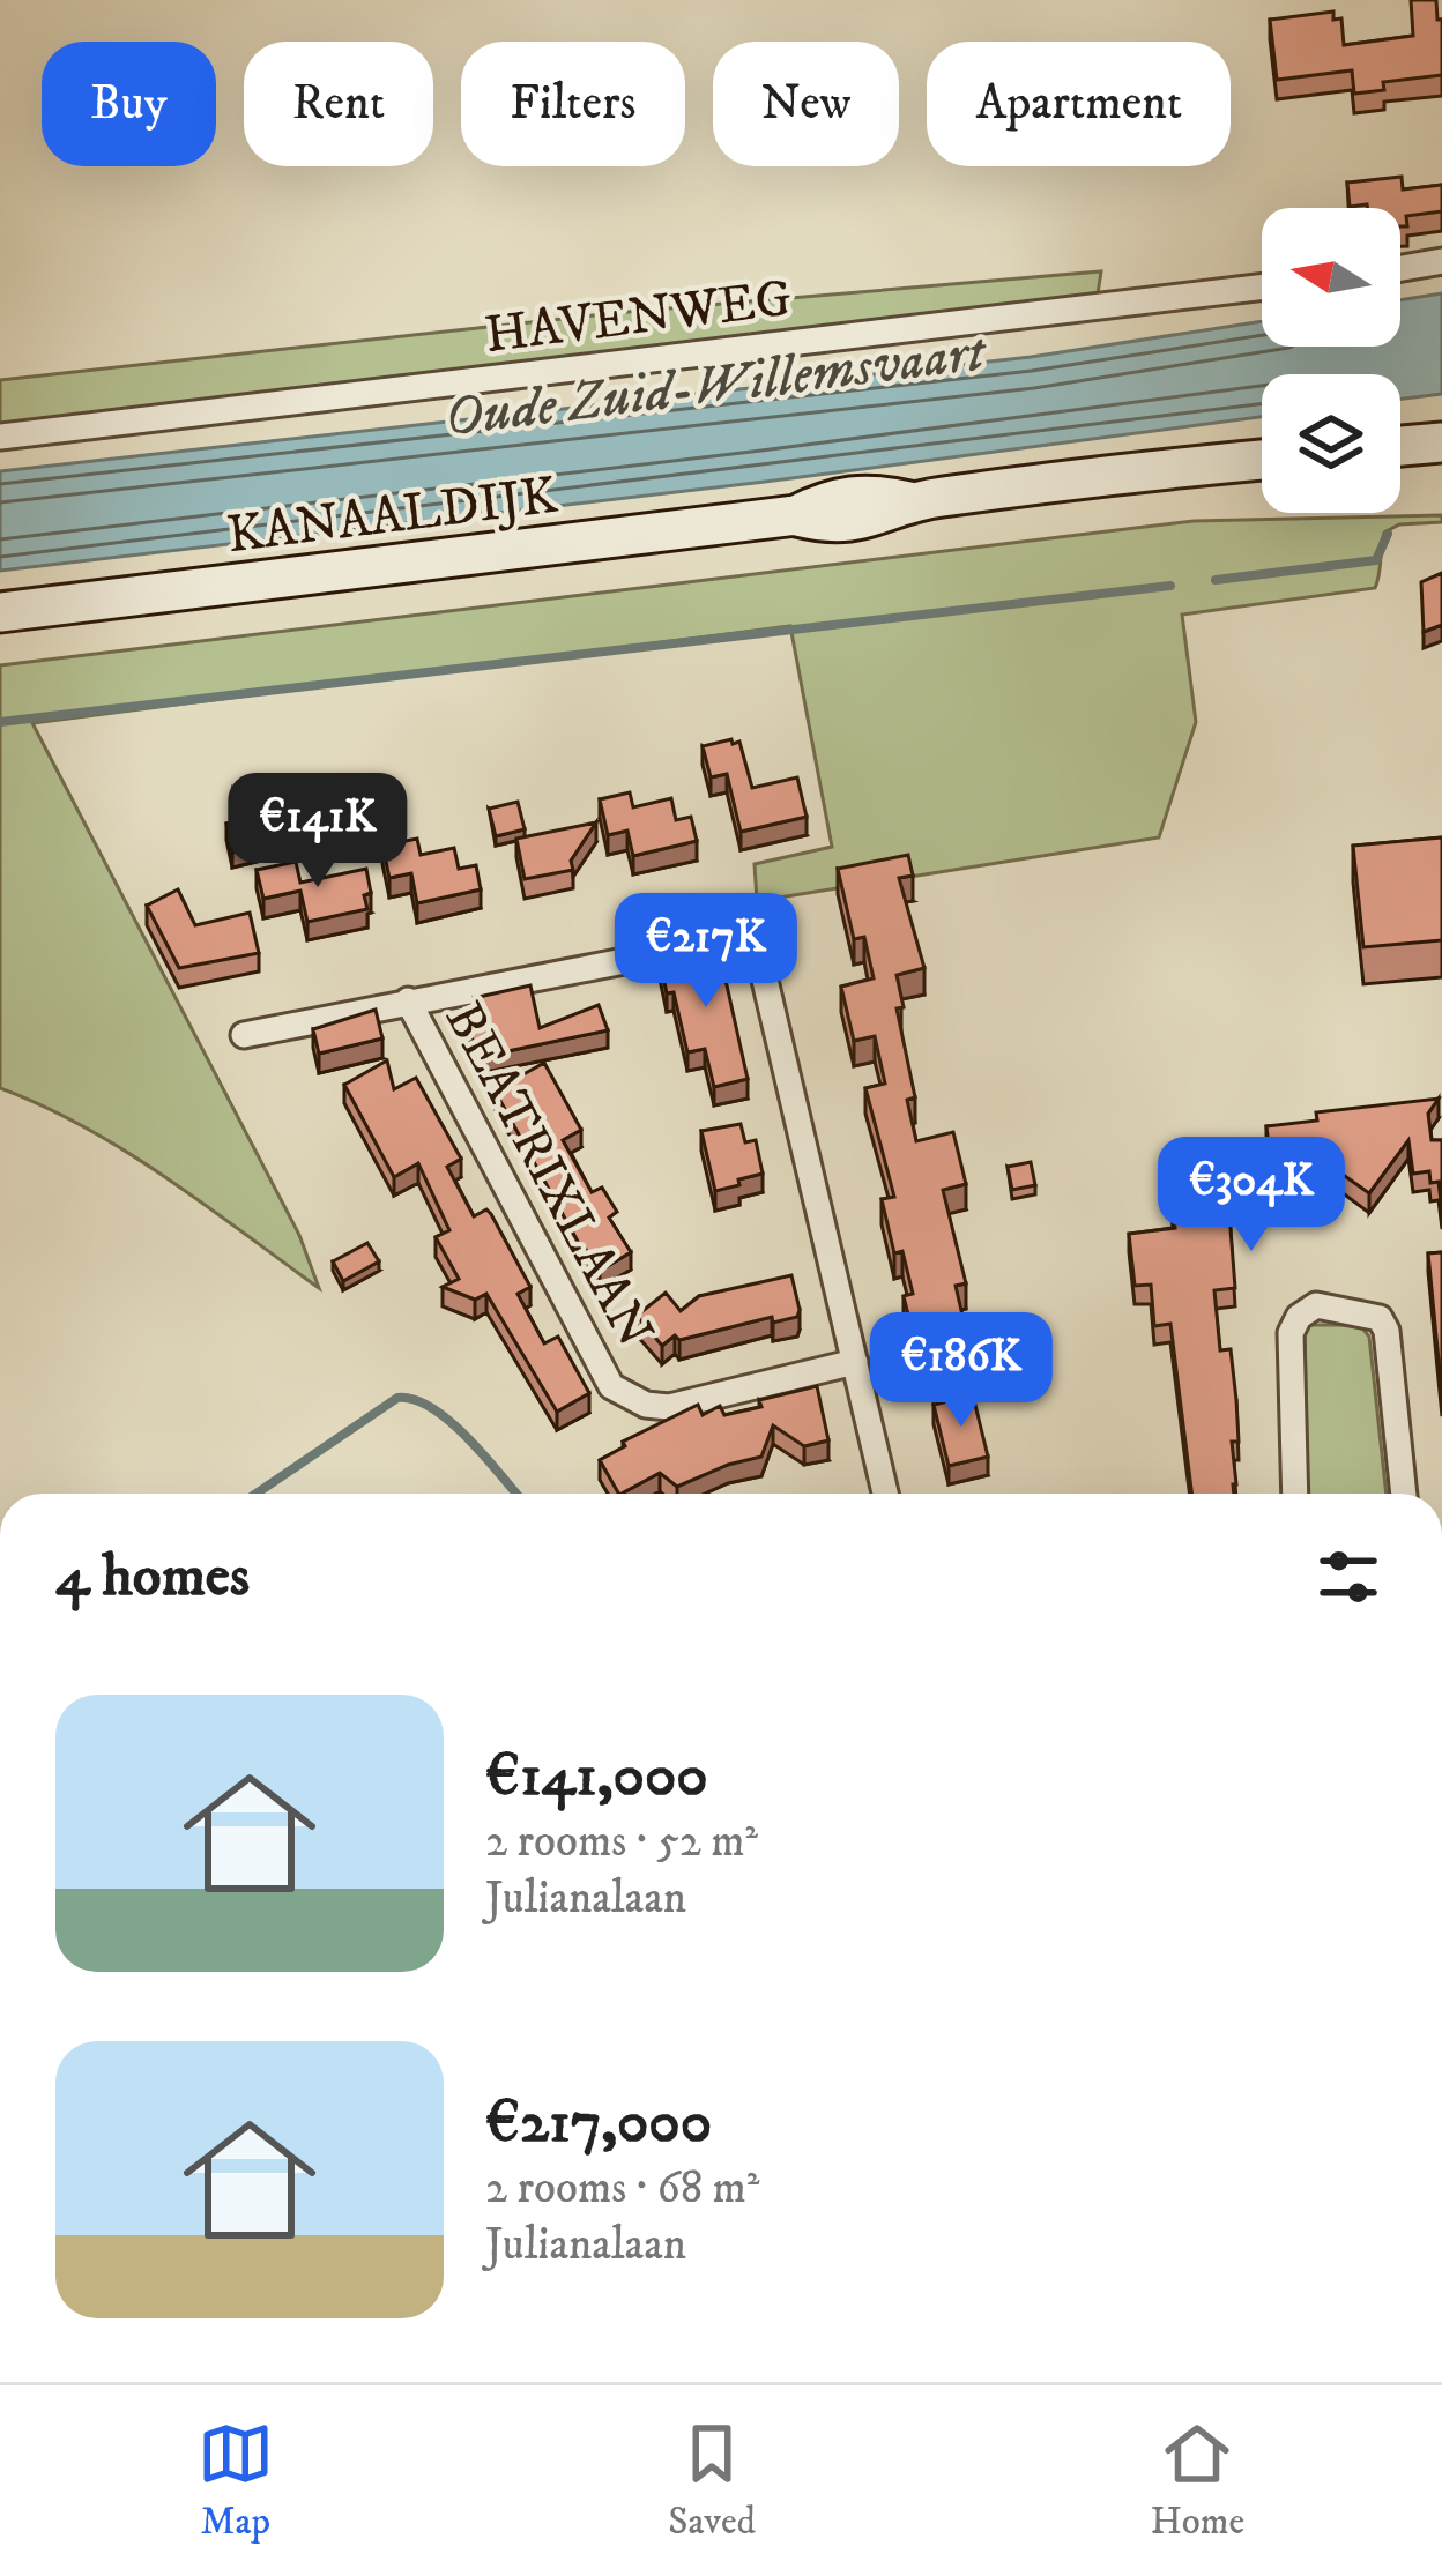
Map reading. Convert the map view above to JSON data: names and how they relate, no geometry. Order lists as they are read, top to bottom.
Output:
{
  "streets": {
    "main road": ["KANAALDIJK"],
    "street": ["HAVENWEG", "BEATRIXLAAN"]
  },
  "water": ["Oude Zuid-Willemsvaart"],
  "north": "left",
  "page": {
    "chip": [
      "Buy",
      "Rent",
      "Filters",
      "New",
      "Apartment"
    ],
    "price": [
      "€141K",
      "€217K",
      "€304K",
      "€186K"
    ],
    "heading": "4 homes",
    "list": [
      {
        "name": "€141,000",
        "note": "2 rooms · 52 m² · Julianalaan"
      },
      {
        "name": "€217,000",
        "note": "2 rooms · 68 m² · Julianalaan"
      }
    ],
    "tabs": ["Map", "Saved", "Home"]
  }
}
